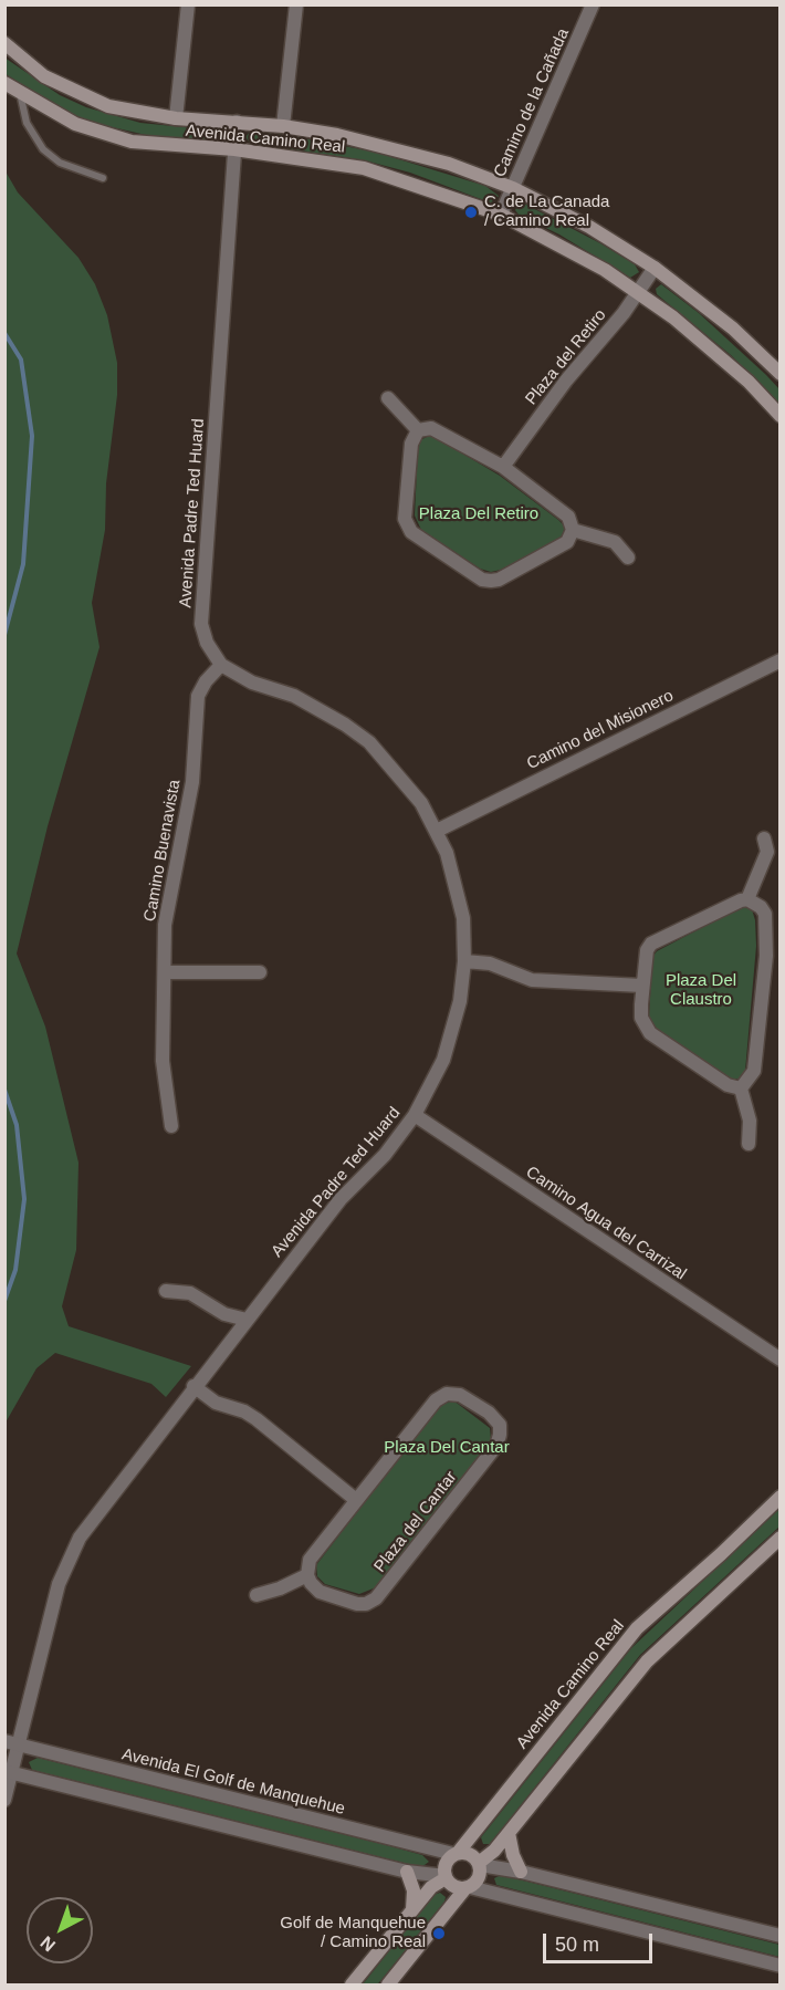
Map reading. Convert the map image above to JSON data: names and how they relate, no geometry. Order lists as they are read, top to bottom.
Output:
{
  "streets": {
    "main road": ["Avenida Camino Real"],
    "street": [
      "Camino de la Cañada",
      "Plaza del Retiro",
      "Avenida Padre Ted Huard",
      "Camino del Misionero",
      "Camino Buenavista",
      "Camino Agua del Carrizal",
      "Plaza del Cantar",
      "Avenida El Golf de Manquehue"
    ]
  },
  "crossings": [
    ["Camino de la Cañada", "Avenida Camino Real"],
    ["Avenida Camino Real", "Plaza del Retiro"],
    ["Avenida Camino Real", "Avenida Padre Ted Huard"],
    ["Avenida Camino Real", "Avenida El Golf de Manquehue"],
    ["Avenida Padre Ted Huard", "Camino del Misionero"],
    ["Avenida Padre Ted Huard", "Camino Buenavista"],
    ["Avenida Padre Ted Huard", "Camino Agua del Carrizal"],
    ["Avenida Padre Ted Huard", "Avenida El Golf de Manquehue"]
  ],
  "parks": ["Plaza Del Retiro", "Plaza Del Claustro", "Plaza Del Cantar"],
  "places": ["C. de La Canada / Camino Real", "Golf de Manquehue / Camino Real"],
  "scale_bar": "50 m",
  "north": "bottom left"
}
